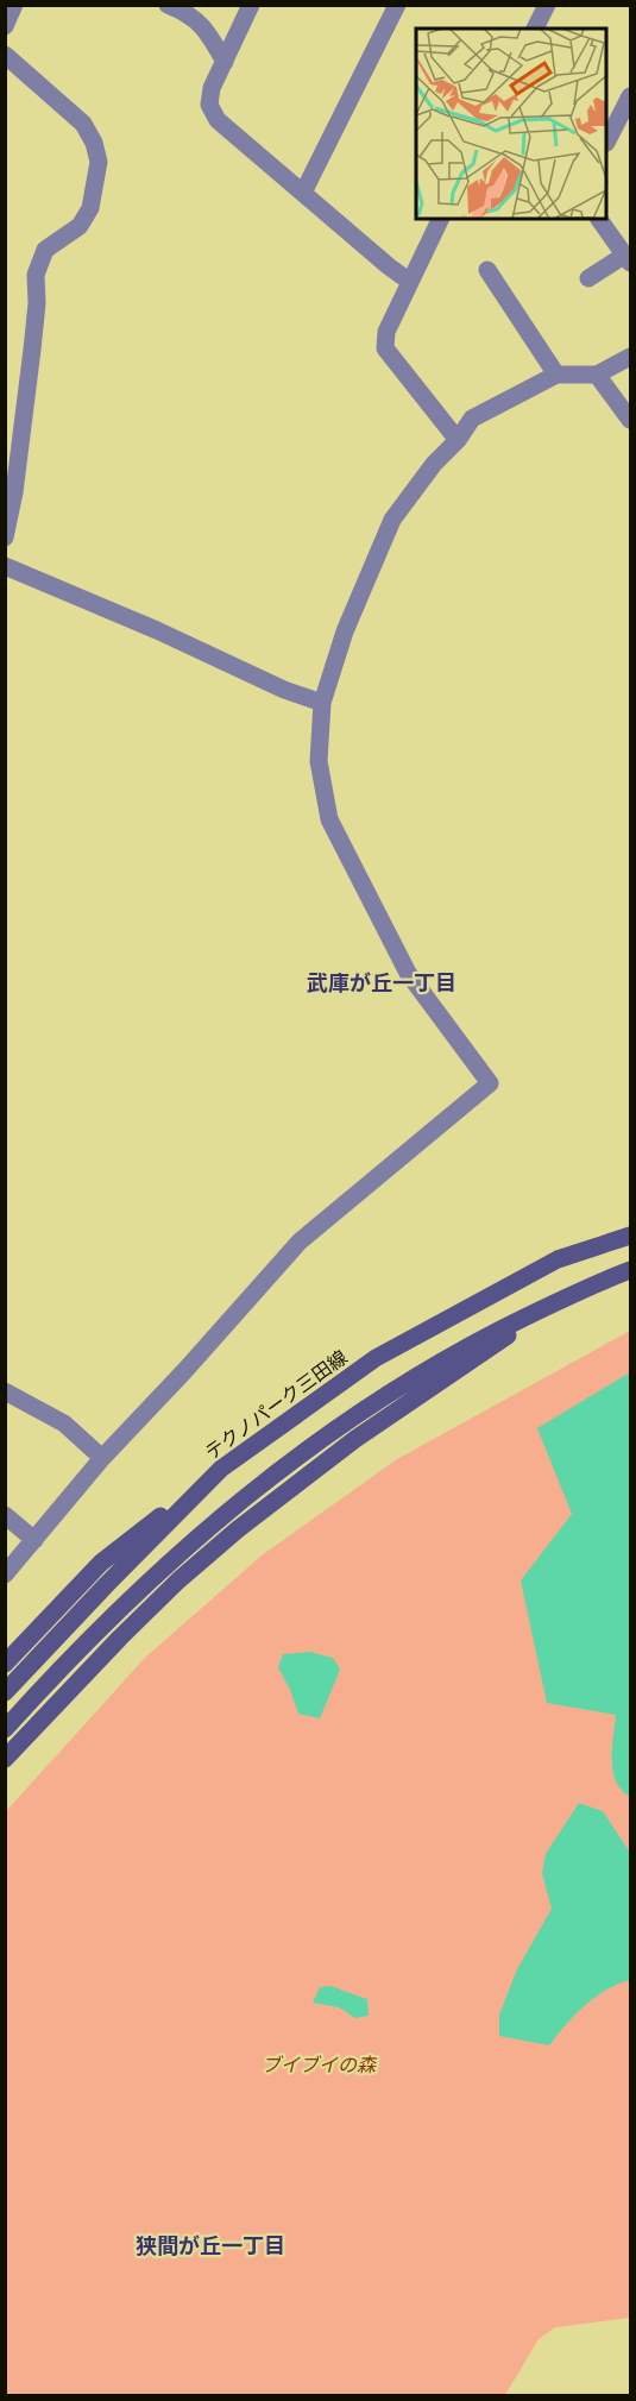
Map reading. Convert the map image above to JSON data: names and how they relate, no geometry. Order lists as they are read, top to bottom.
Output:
{
  "streets": {
    "main road": ["テクノパーク三田線"]
  },
  "districts": ["武庫が丘一丁目", "狭間が丘一丁目"],
  "parks": ["ブイブイの森"]
}
